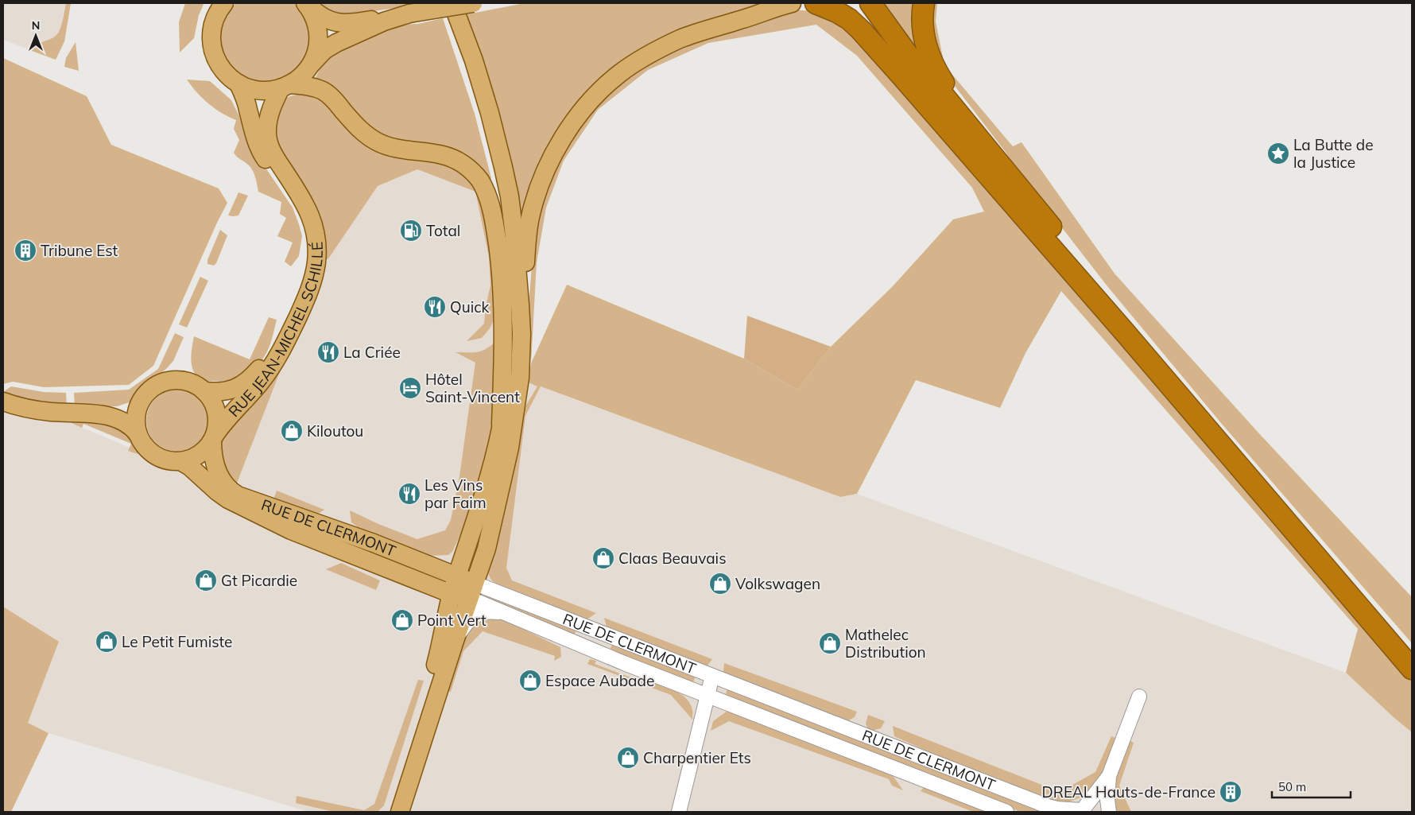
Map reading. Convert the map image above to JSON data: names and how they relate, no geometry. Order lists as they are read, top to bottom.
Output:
{
  "streets": {
    "main road": ["RUE JEAN-MICHEL SCHILLÉ", "RUE DE CLERMONT"]
  },
  "crossings": [
    ["RUE JEAN-MICHEL SCHILLÉ", "RUE DE CLERMONT"]
  ],
  "places": {
    "place": ["La Butte de la Justice"],
    "fuel station": ["Total"],
    "building": ["Tribune Est", "DREAL Hauts-de-France"],
    "restaurant": ["Quick", "La Criée", "Les Vins par Faim"],
    "hotel": ["Hôtel Saint-Vincent"],
    "shop": [
      "Kiloutou",
      "Claas Beauvais",
      "Gt Picardie",
      "Volkswagen",
      "Point Vert",
      "Le Petit Fumiste",
      "Mathelec Distribution",
      "Espace Aubade",
      "Charpentier Ets"
    ]
  },
  "scale_bar": "50 m",
  "north": "top"
}
